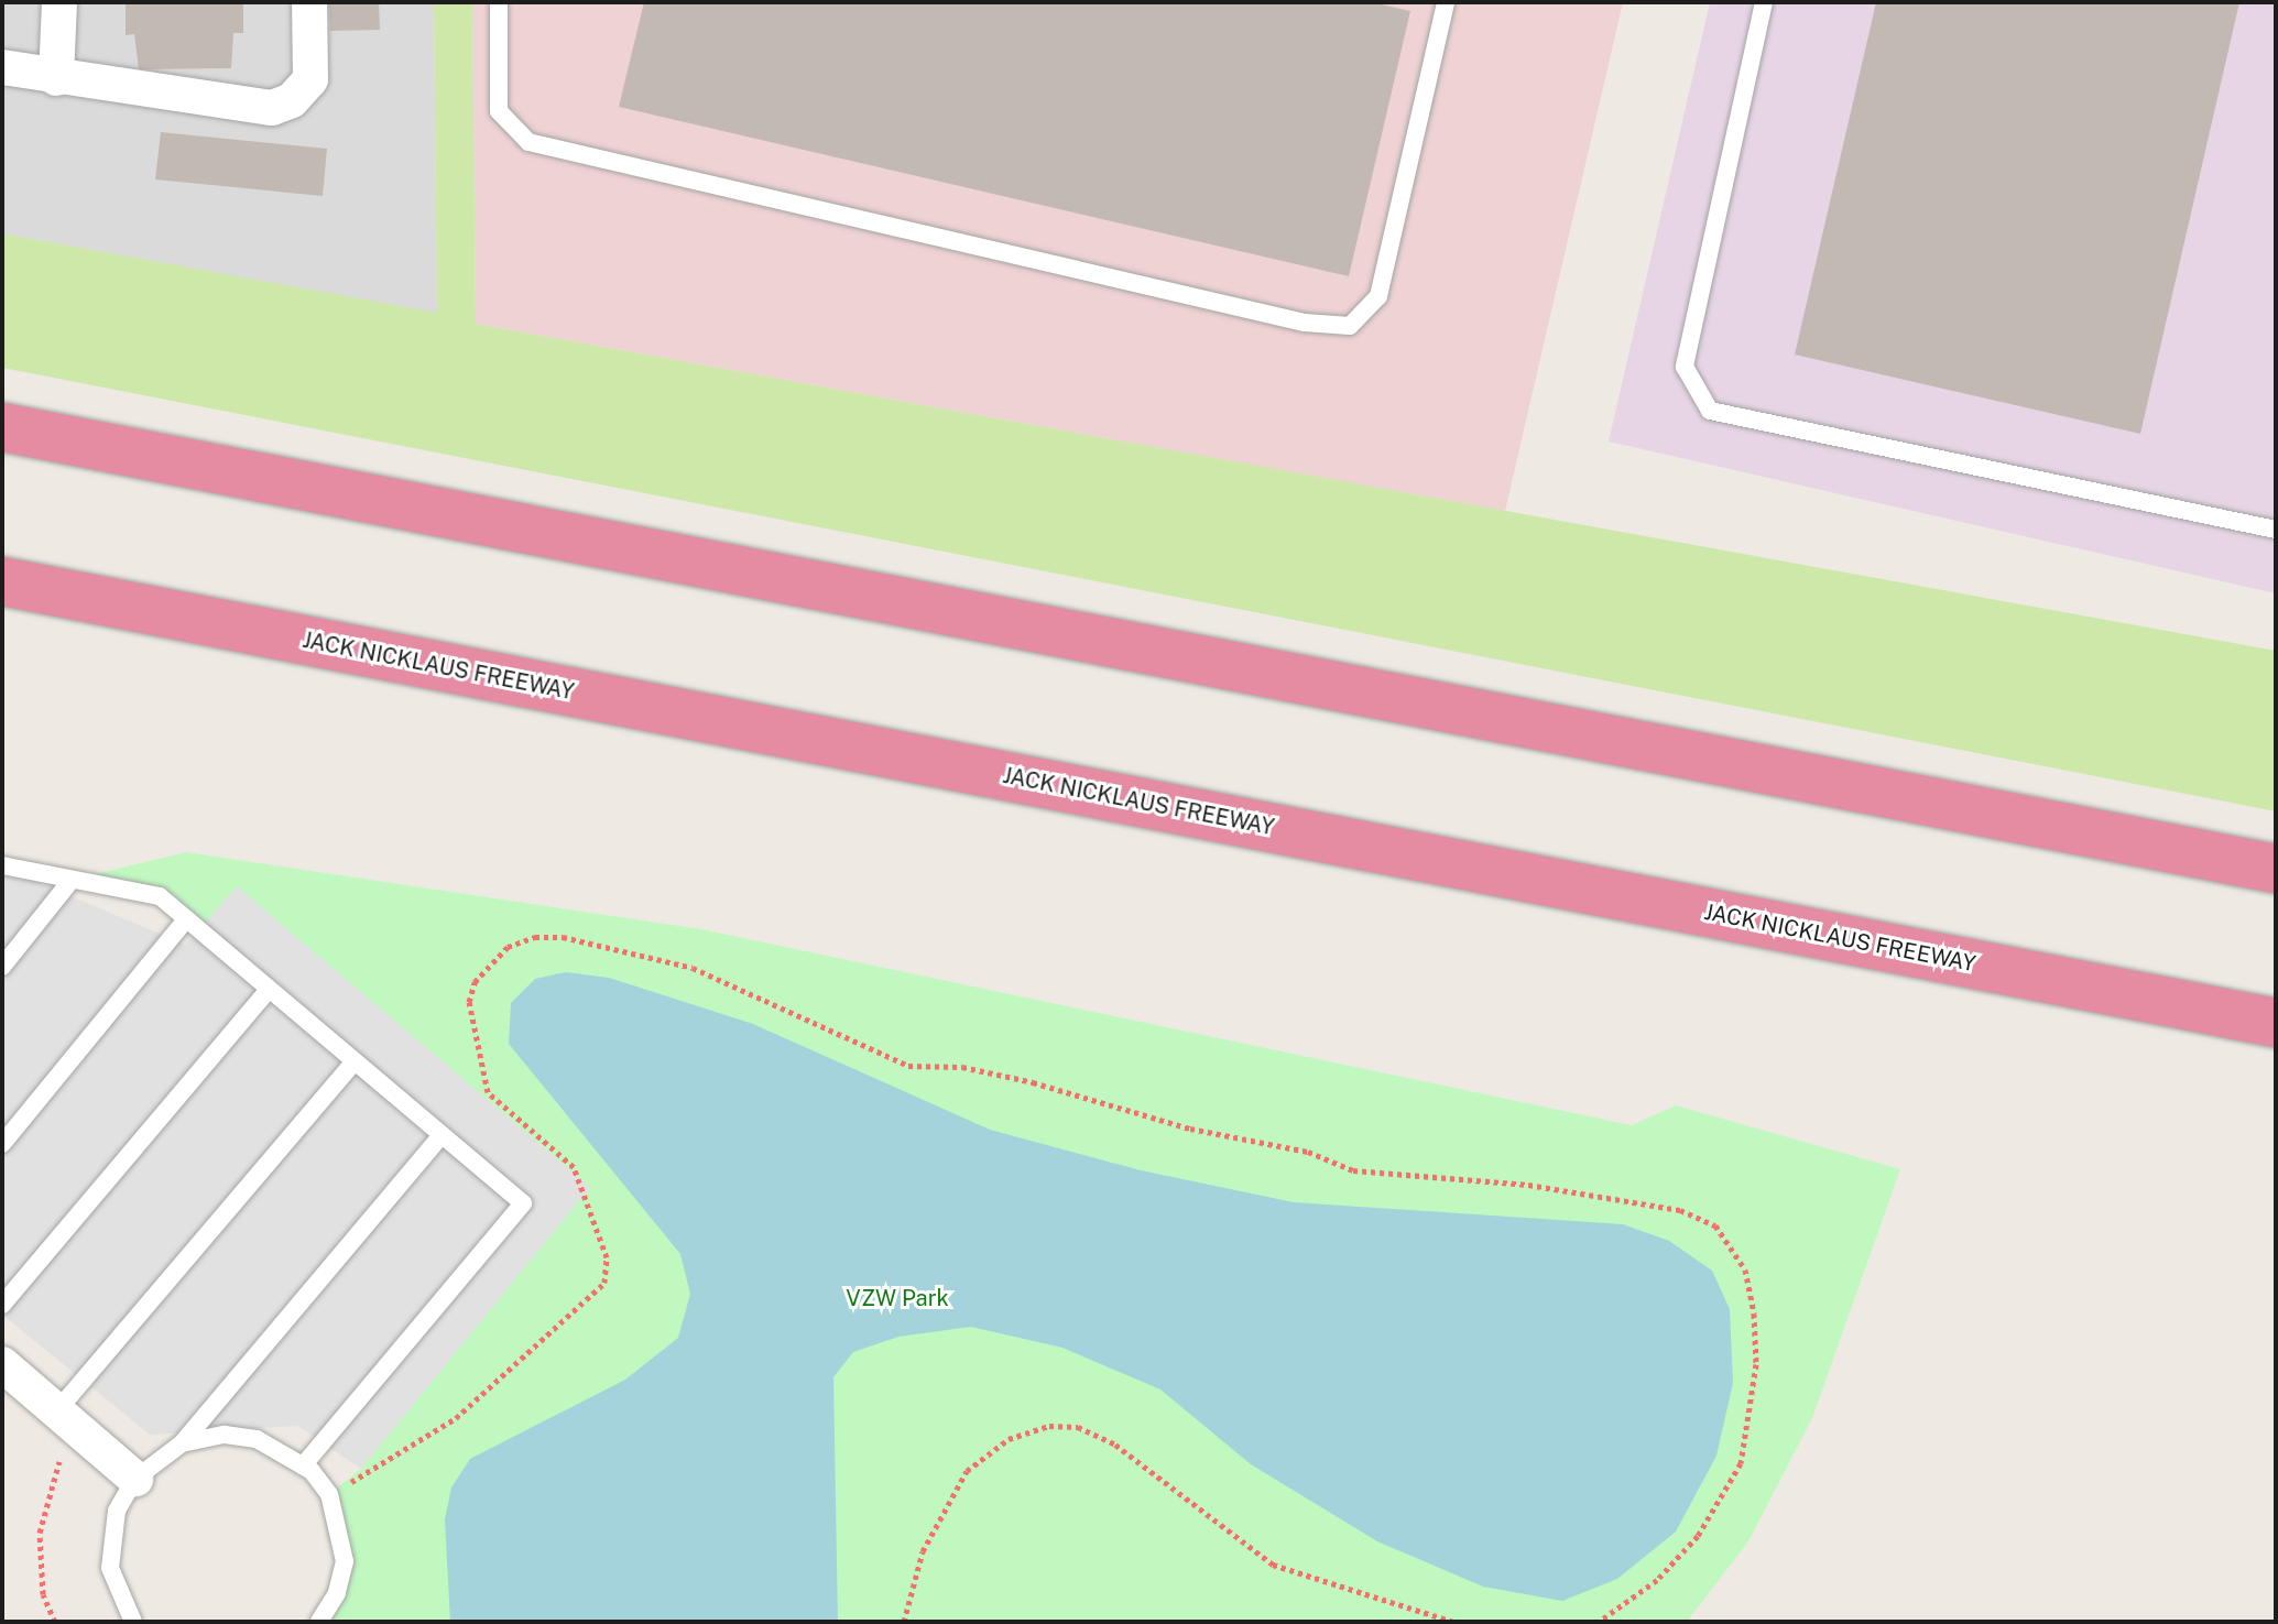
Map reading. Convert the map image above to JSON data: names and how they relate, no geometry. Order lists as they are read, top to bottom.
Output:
{
  "streets": {
    "highway": ["JACK NICKLAUS FREEWAY"]
  },
  "parks": ["VZW Park"]
}
